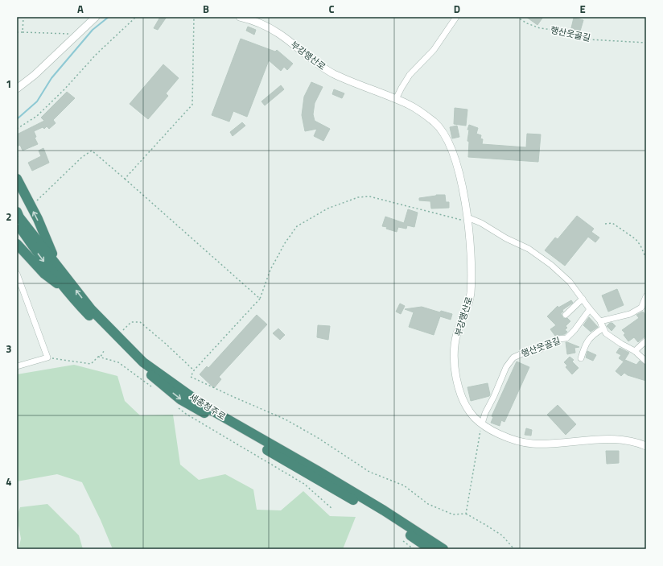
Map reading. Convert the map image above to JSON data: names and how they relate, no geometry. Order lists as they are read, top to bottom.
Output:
{
  "streets": {
    "highway": ["세종청주로"],
    "street": ["행산웃골길", "부강행산로"]
  },
  "crossings": [
    ["행산웃골길", "부강행산로"]
  ],
  "grid": {
    "columns": [
      "A",
      "B",
      "C",
      "D",
      "E"
    ],
    "rows": [
      "1",
      "2",
      "3",
      "4"
    ]
  }
}
